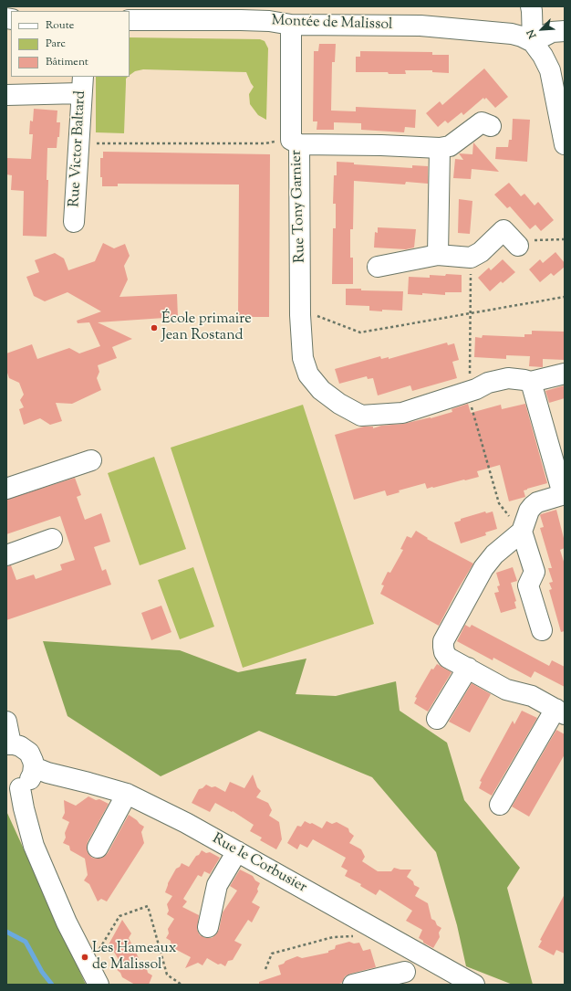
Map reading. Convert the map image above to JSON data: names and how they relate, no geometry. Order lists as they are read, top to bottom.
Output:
{
  "streets": {
    "street": [
      "Montée de Malissol",
      "Rue Victor Baltard",
      "Rue Tony Garnier",
      "Rue le Corbusier"
    ]
  },
  "crossings": [
    ["Montée de Malissol", "Rue Tony Garnier"]
  ],
  "places": ["École primaire Jean Rostand", "Les Hameaux de Malissol"],
  "legend": ["Route", "Parc", "Bâtiment"],
  "north": "bottom left"
}
